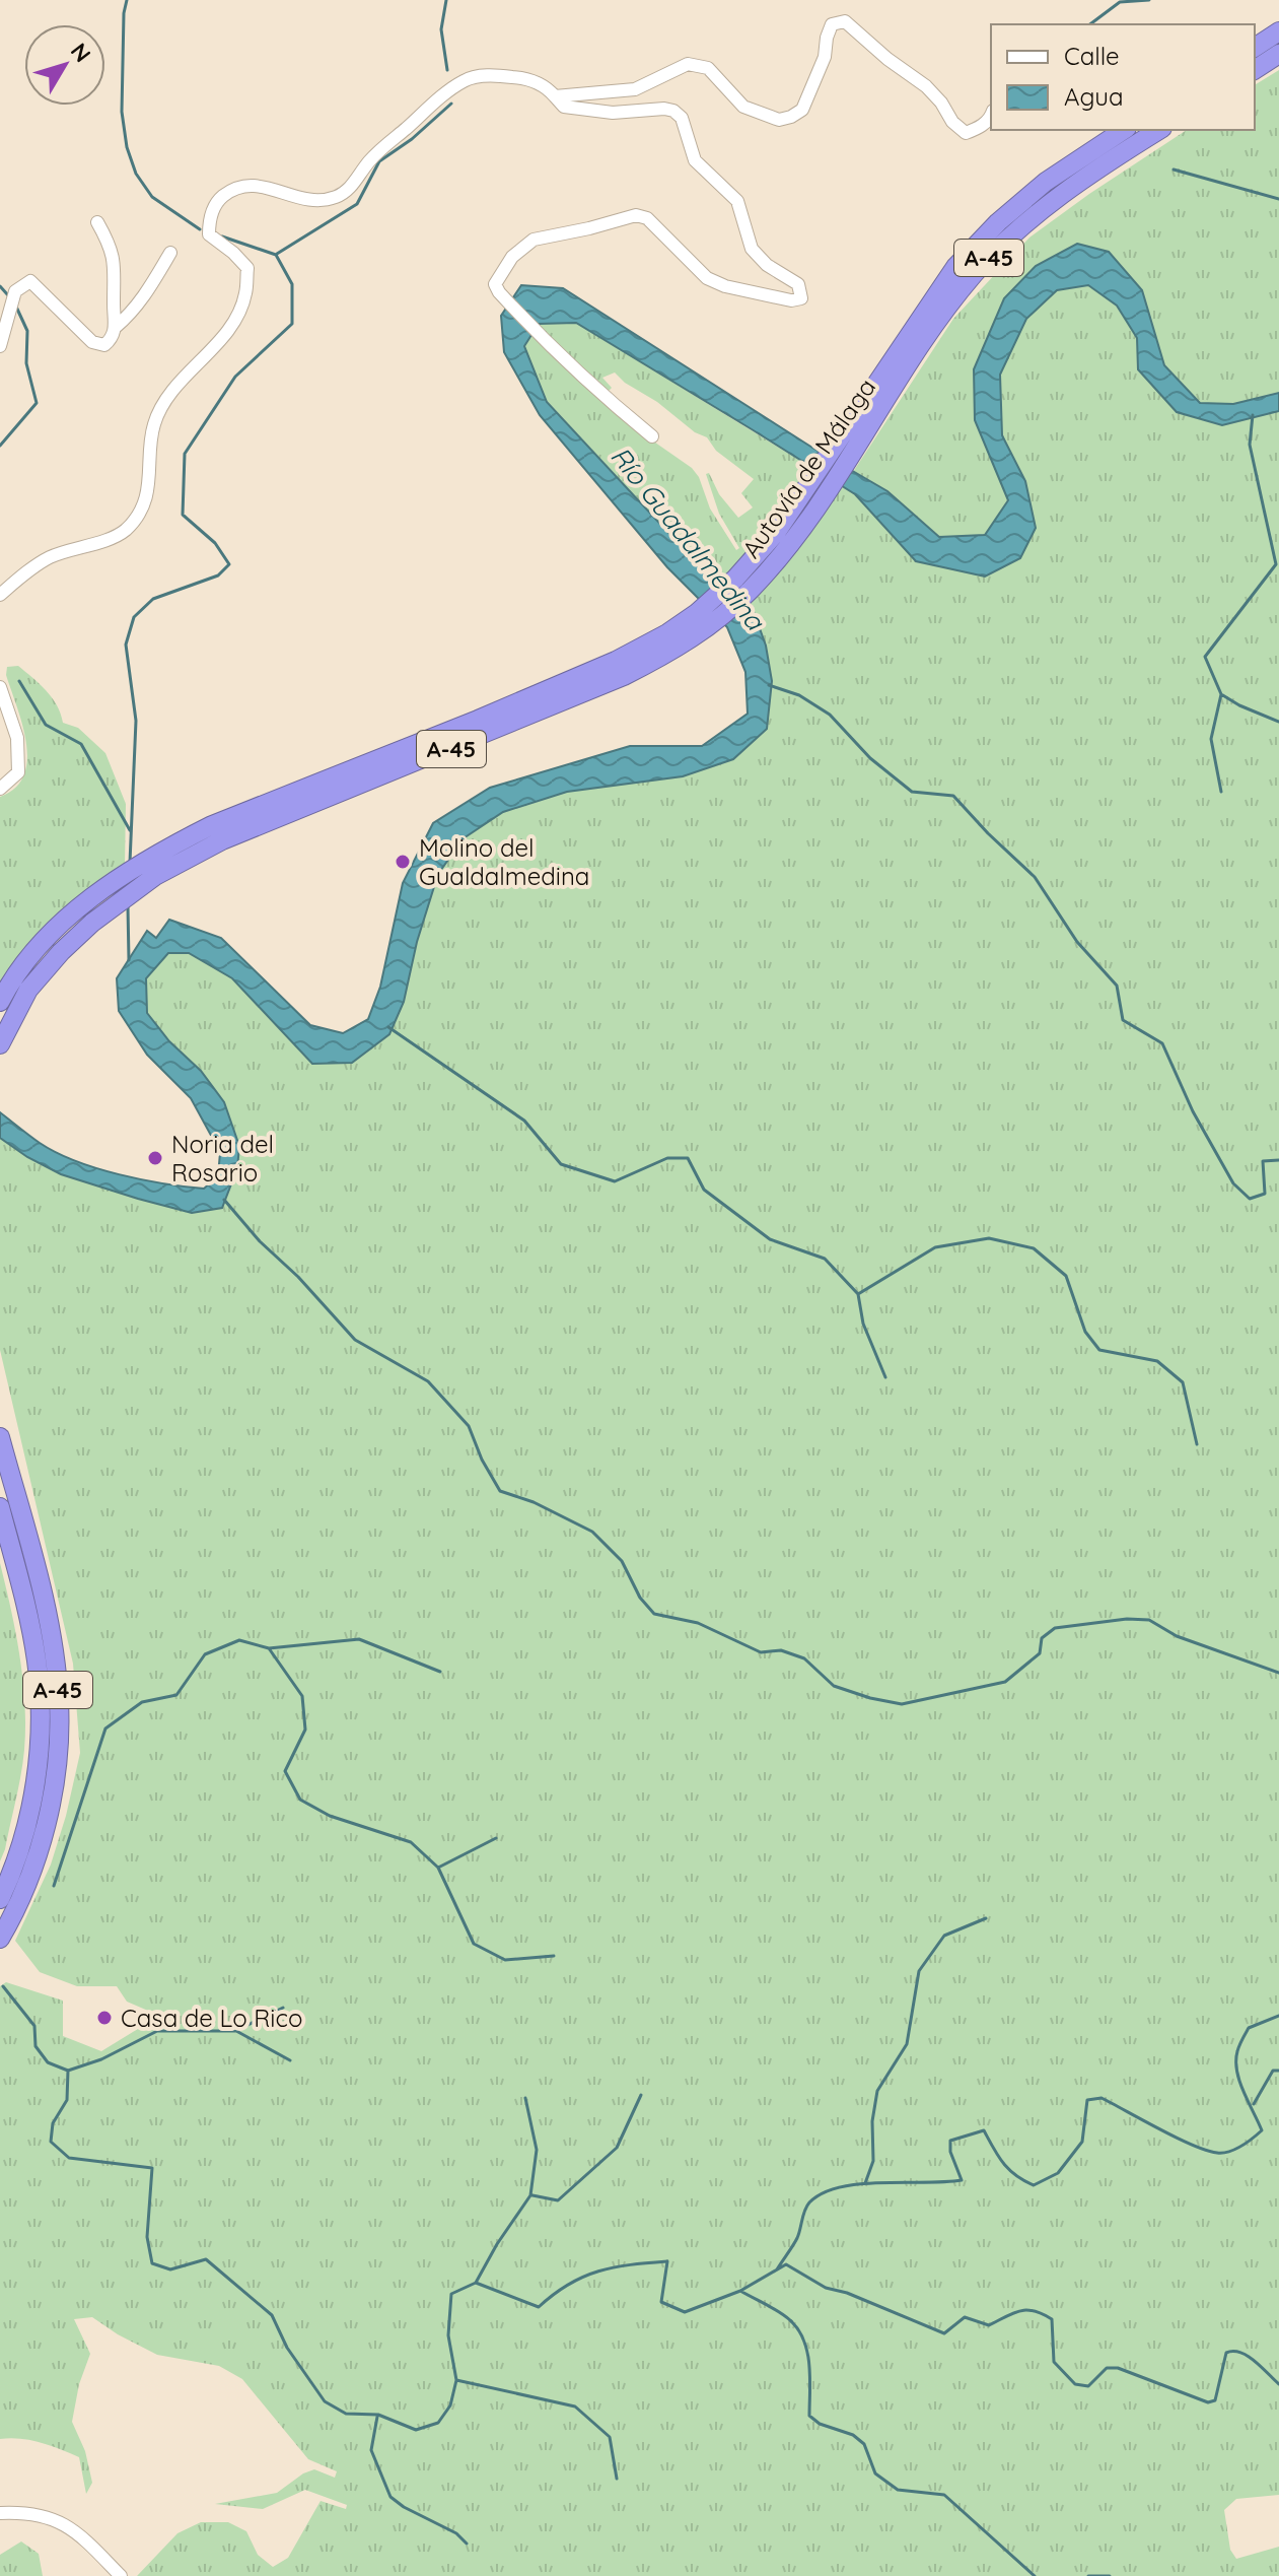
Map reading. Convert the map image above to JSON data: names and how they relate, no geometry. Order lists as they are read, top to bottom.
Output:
{
  "streets": {
    "highway": ["A-45", "Autovía de Málaga"]
  },
  "water": ["Río Guadalmedina"],
  "places": ["Molino del Gualdalmedina", "Noria del Rosario", "Casa de Lo Rico"],
  "legend": ["Calle", "Agua"],
  "north": "top right"
}
